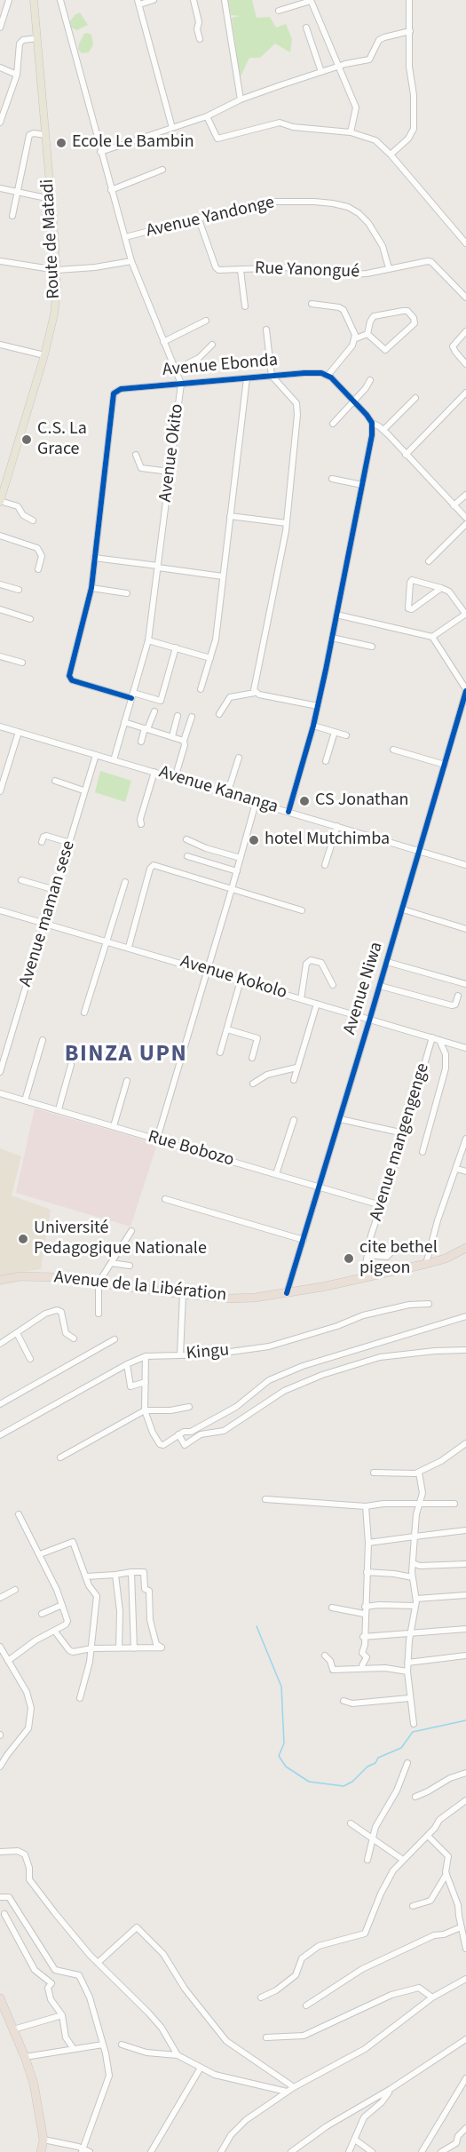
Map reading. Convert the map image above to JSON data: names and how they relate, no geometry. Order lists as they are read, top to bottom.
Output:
{
  "streets": {
    "highway": ["Avenue de la Libération"],
    "main road": ["Route de Matadi"],
    "street": [
      "Avenue Yandonge",
      "Rue Yanongué",
      "Avenue Ebonda",
      "Avenue Okito",
      "Avenue Kananga",
      "Avenue maman sese",
      "Avenue Kokolo",
      "Avenue Niwa",
      "Avenue mangengenge",
      "Rue Bobozo",
      "Kingu"
    ]
  },
  "crossings": [
    ["Avenue Yandonge", "Rue Yanongué"],
    ["Avenue Yandonge", "Avenue Okito"],
    ["Avenue Ebonda", "Avenue Okito"],
    ["Avenue Okito", "Avenue Kananga"],
    ["Avenue Kananga", "Avenue maman sese"],
    ["Avenue Kananga", "Avenue Niwa"],
    ["Avenue maman sese", "Avenue Kokolo"],
    ["Avenue Kokolo", "Avenue Niwa"],
    ["Avenue Kokolo", "Avenue mangengenge"],
    ["Avenue Niwa", "Rue Bobozo"],
    ["Avenue Niwa", "Avenue de la Libération"],
    ["Avenue mangengenge", "Rue Bobozo"],
    ["Avenue mangengenge", "Avenue de la Libération"]
  ],
  "districts": ["BINZA UPN"],
  "places": [
    "Ecole Le Bambin",
    "C.S. La Grace",
    "CS Jonathan",
    "hotel Mutchimba",
    "Université Pedagogique Nationale",
    "cite bethel pigeon"
  ]
}
